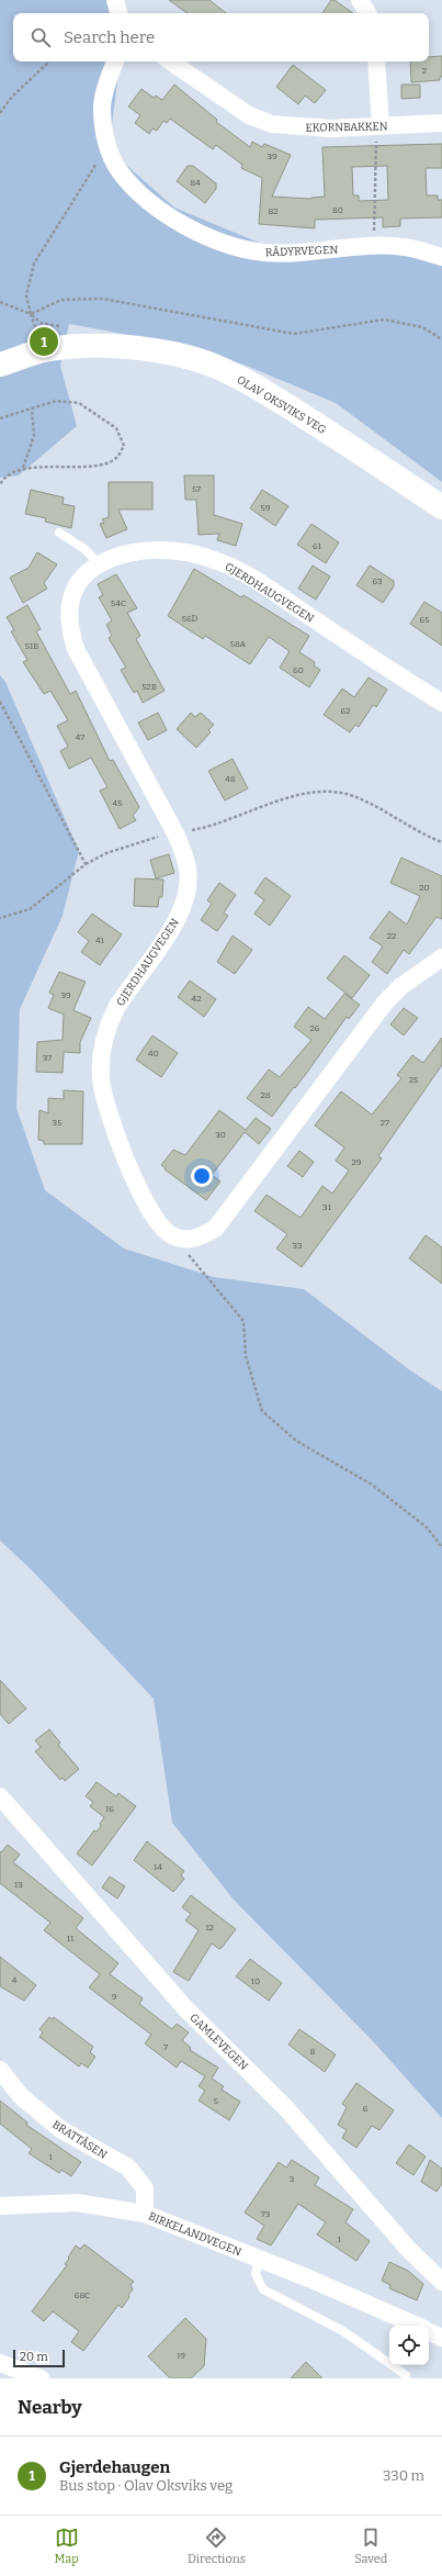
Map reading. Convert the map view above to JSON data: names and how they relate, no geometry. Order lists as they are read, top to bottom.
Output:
{
  "streets": {
    "street": [
      "EKORNBAKKEN",
      "RÅDYRVEGEN",
      "OLAV OKSVIKS VEG",
      "GJERDHAUGVEGEN",
      "GAMLEVEGEN",
      "BRATTÅSEN",
      "BIRKELANDVEGEN"
    ]
  },
  "crossings": [
    ["BRATTÅSEN", "BIRKELANDVEGEN"]
  ],
  "house_numbers": [
    "2",
    "39",
    "84",
    "80",
    "82",
    "57",
    "59",
    "61",
    "63",
    "54C",
    "56D",
    "65",
    "58A",
    "51B",
    "60",
    "52B",
    "62",
    "47",
    "48",
    "45",
    "20",
    "22",
    "41",
    "39",
    "42",
    "26",
    "40",
    "37",
    "25",
    "28",
    "35",
    "27",
    "30",
    "29",
    "31",
    "33",
    "16",
    "14",
    "13",
    "12",
    "11",
    "4",
    "10",
    "9",
    "7",
    "8",
    "5",
    "6",
    "1",
    "3",
    "73",
    "1",
    "68C",
    "19"
  ],
  "scale_bar": "20 m",
  "page": {
    "search": "Search here",
    "pins": "1",
    "scale": "20 m",
    "heading": "Nearby",
    "list": [
      {
        "mark": "1",
        "name": "Gjerdehaugen",
        "note": "Bus stop · Olav Oksviks veg",
        "value": "330 m"
      }
    ],
    "nav": ["Map", "Directions", "Saved"]
  }
}
